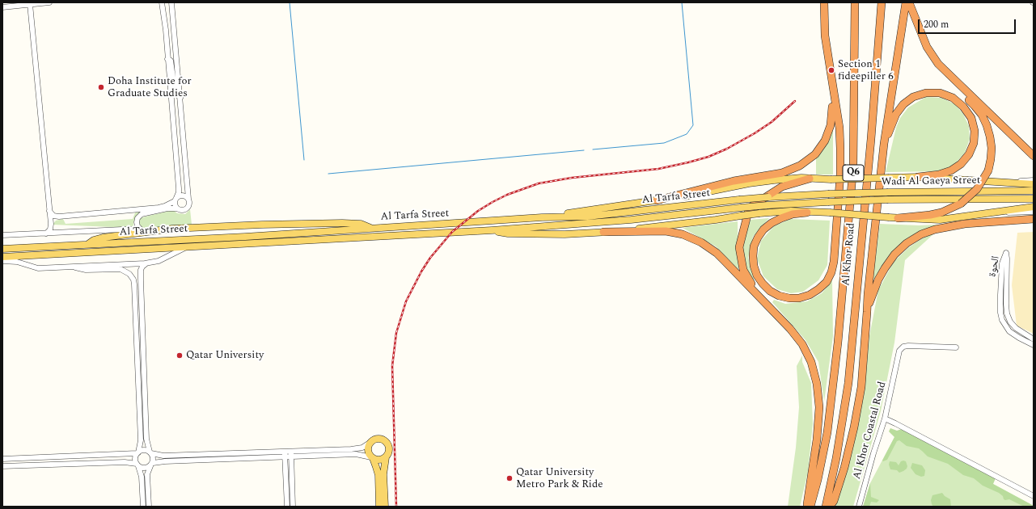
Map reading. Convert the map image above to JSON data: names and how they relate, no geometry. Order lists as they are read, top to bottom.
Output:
{
  "streets": {
    "highway": ["Q6", "Al Khor Road"],
    "main road": ["Wadi Al Gaeya Street", "Al Tarfa Street"],
    "street": ["الحوة", "Al Khor Coastal Road"]
  },
  "crossings": [
    ["Wadi Al Gaeya Street", "Al Tarfa Street"]
  ],
  "places": [
    "Section 1 fideepiller 6",
    "Doha Institute for Graduate Studies",
    "Qatar University",
    "Qatar University Metro Park & Ride"
  ],
  "scale_bar": "200 m"
}
